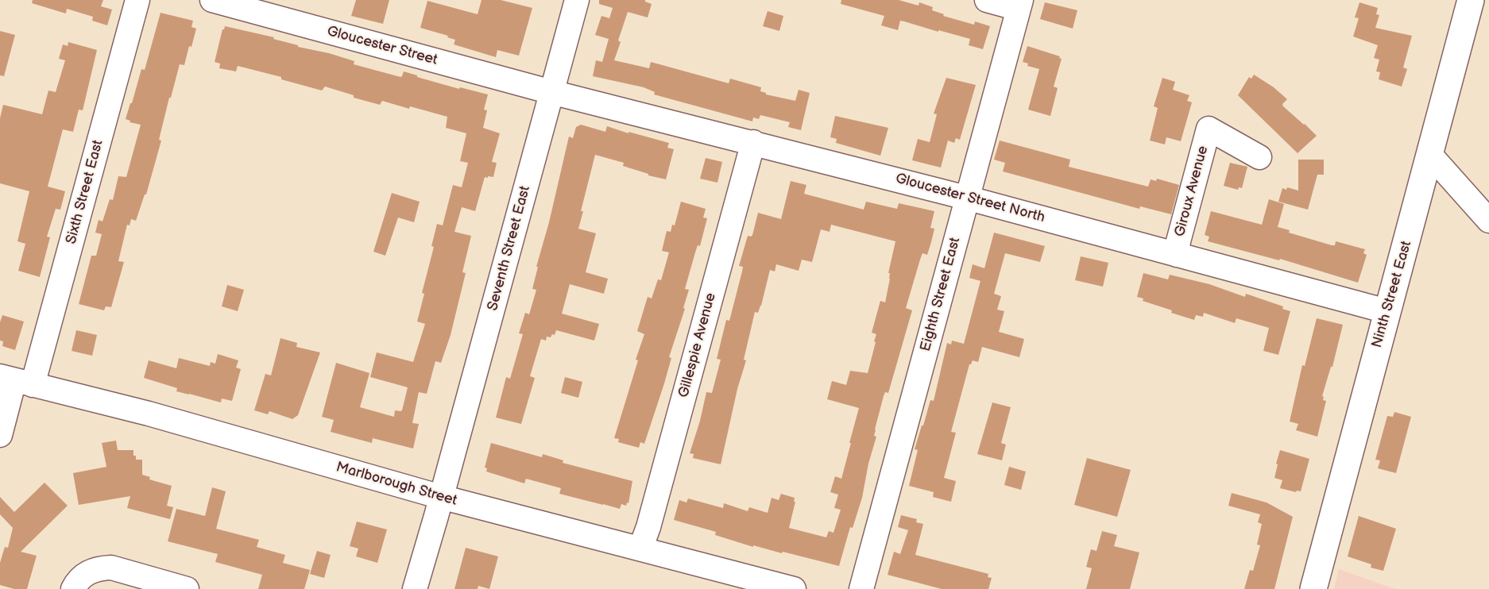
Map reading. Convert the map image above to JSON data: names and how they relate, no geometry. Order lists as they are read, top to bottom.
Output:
{
  "streets": {
    "main road": ["Ninth Street East"],
    "street": [
      "Gloucester Street",
      "Giroux Avenue",
      "Sixth Street East",
      "Gloucester Street North",
      "Seventh Street East",
      "Eighth Street East",
      "Gillespie Avenue",
      "Marlborough Street"
    ]
  },
  "crossings": [
    ["Gloucester Street", "Gloucester Street North"],
    ["Gloucester Street", "Seventh Street East"],
    ["Giroux Avenue", "Gloucester Street North"],
    ["Sixth Street East", "Marlborough Street"],
    ["Gloucester Street North", "Seventh Street East"],
    ["Gloucester Street North", "Eighth Street East"],
    ["Gloucester Street North", "Ninth Street East"],
    ["Gloucester Street North", "Gillespie Avenue"],
    ["Seventh Street East", "Marlborough Street"],
    ["Gillespie Avenue", "Marlborough Street"]
  ]
}
